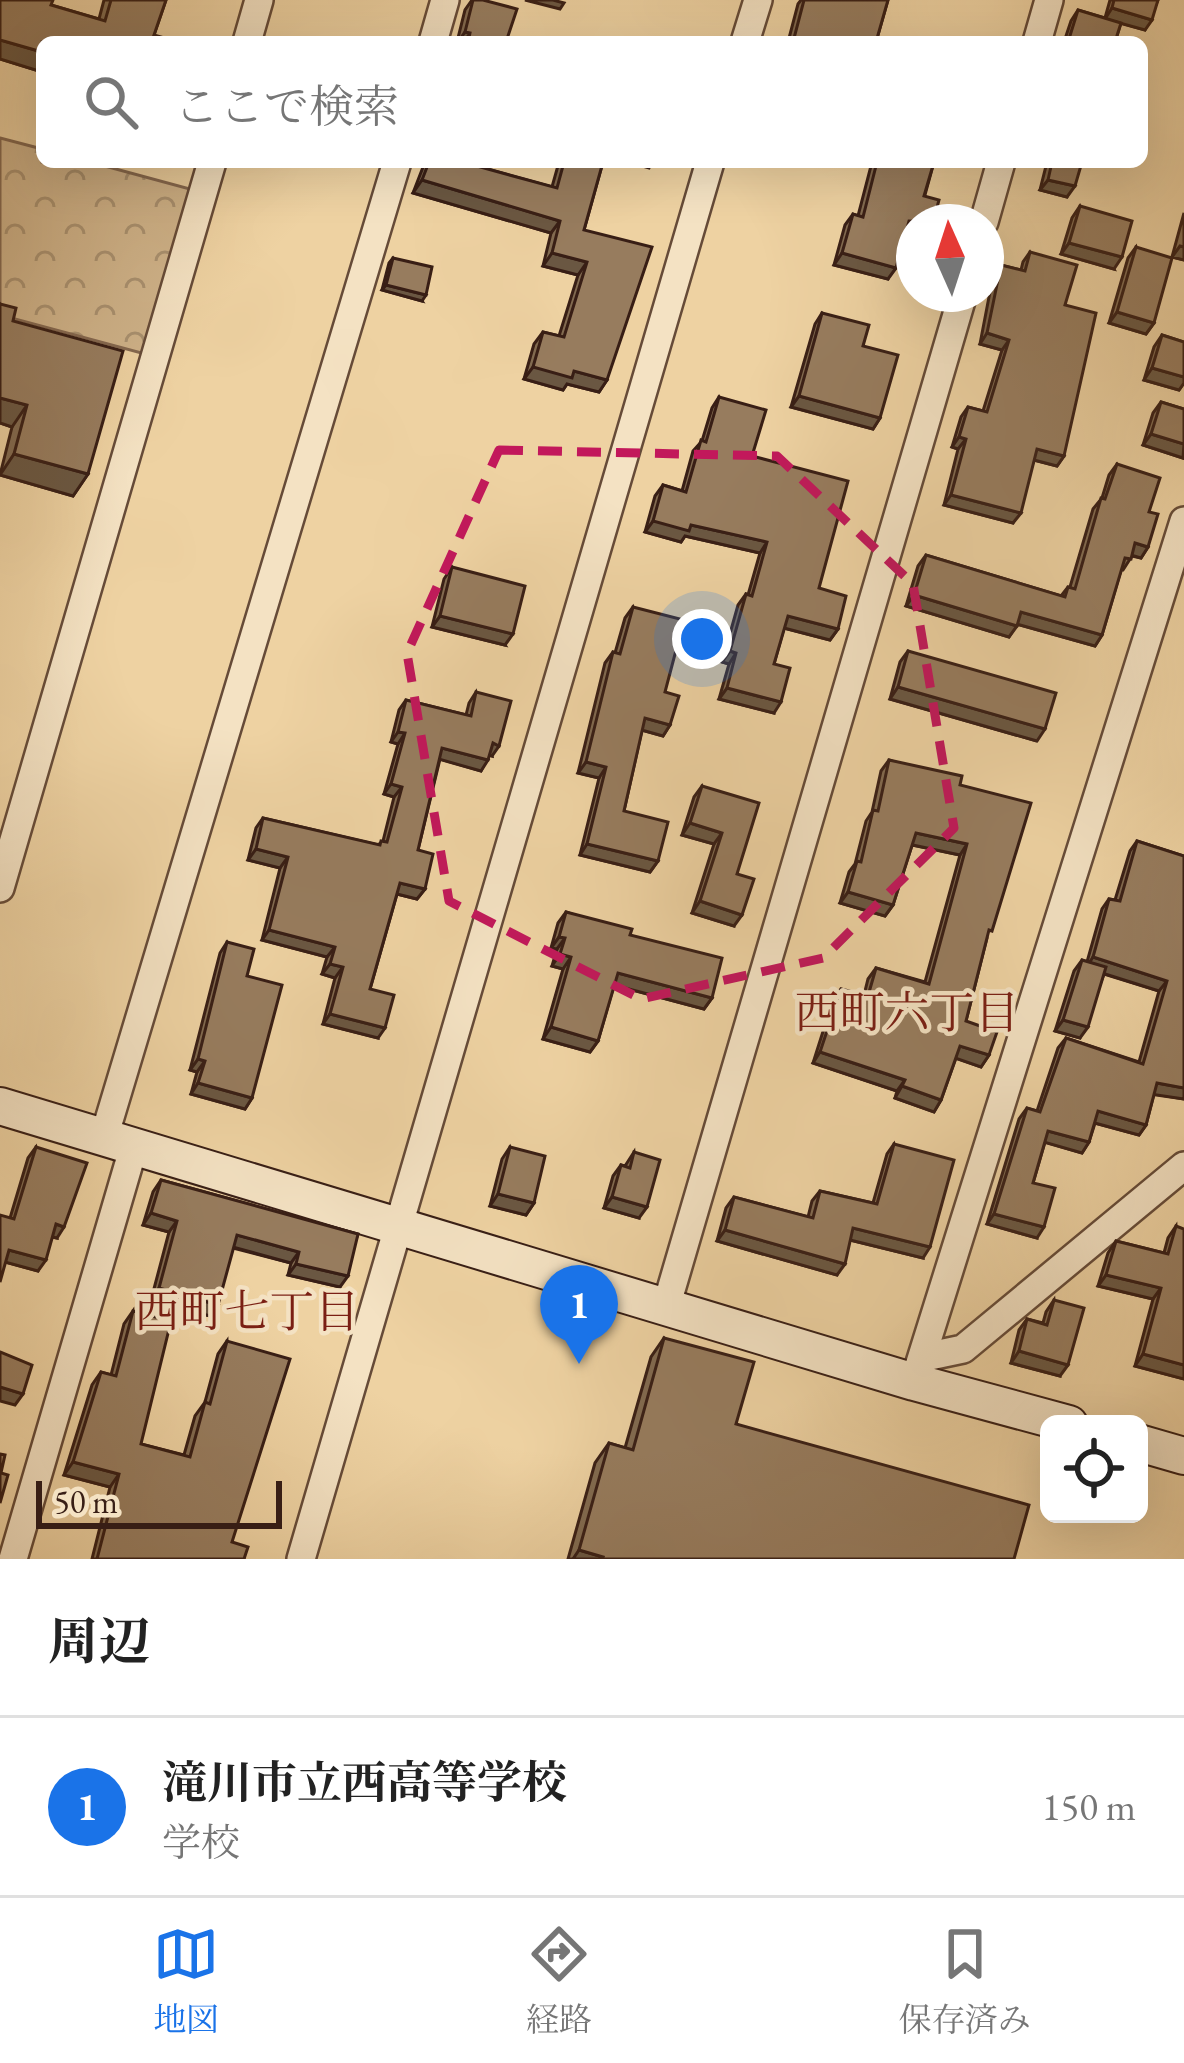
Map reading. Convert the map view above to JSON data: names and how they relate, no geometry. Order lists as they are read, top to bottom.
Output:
{
  "districts": ["西町六丁目", "西町七丁目"],
  "scale_bar": "50 m",
  "north": "top",
  "page": {
    "search": "ここで検索",
    "pins": "1",
    "scale": "50 m",
    "heading": "周辺",
    "list": [
      {
        "mark": "1",
        "name": "滝川市立西高等学校",
        "note": "学校",
        "value": "150 m"
      }
    ],
    "nav": ["地図", "経路", "保存済み"]
  }
}
